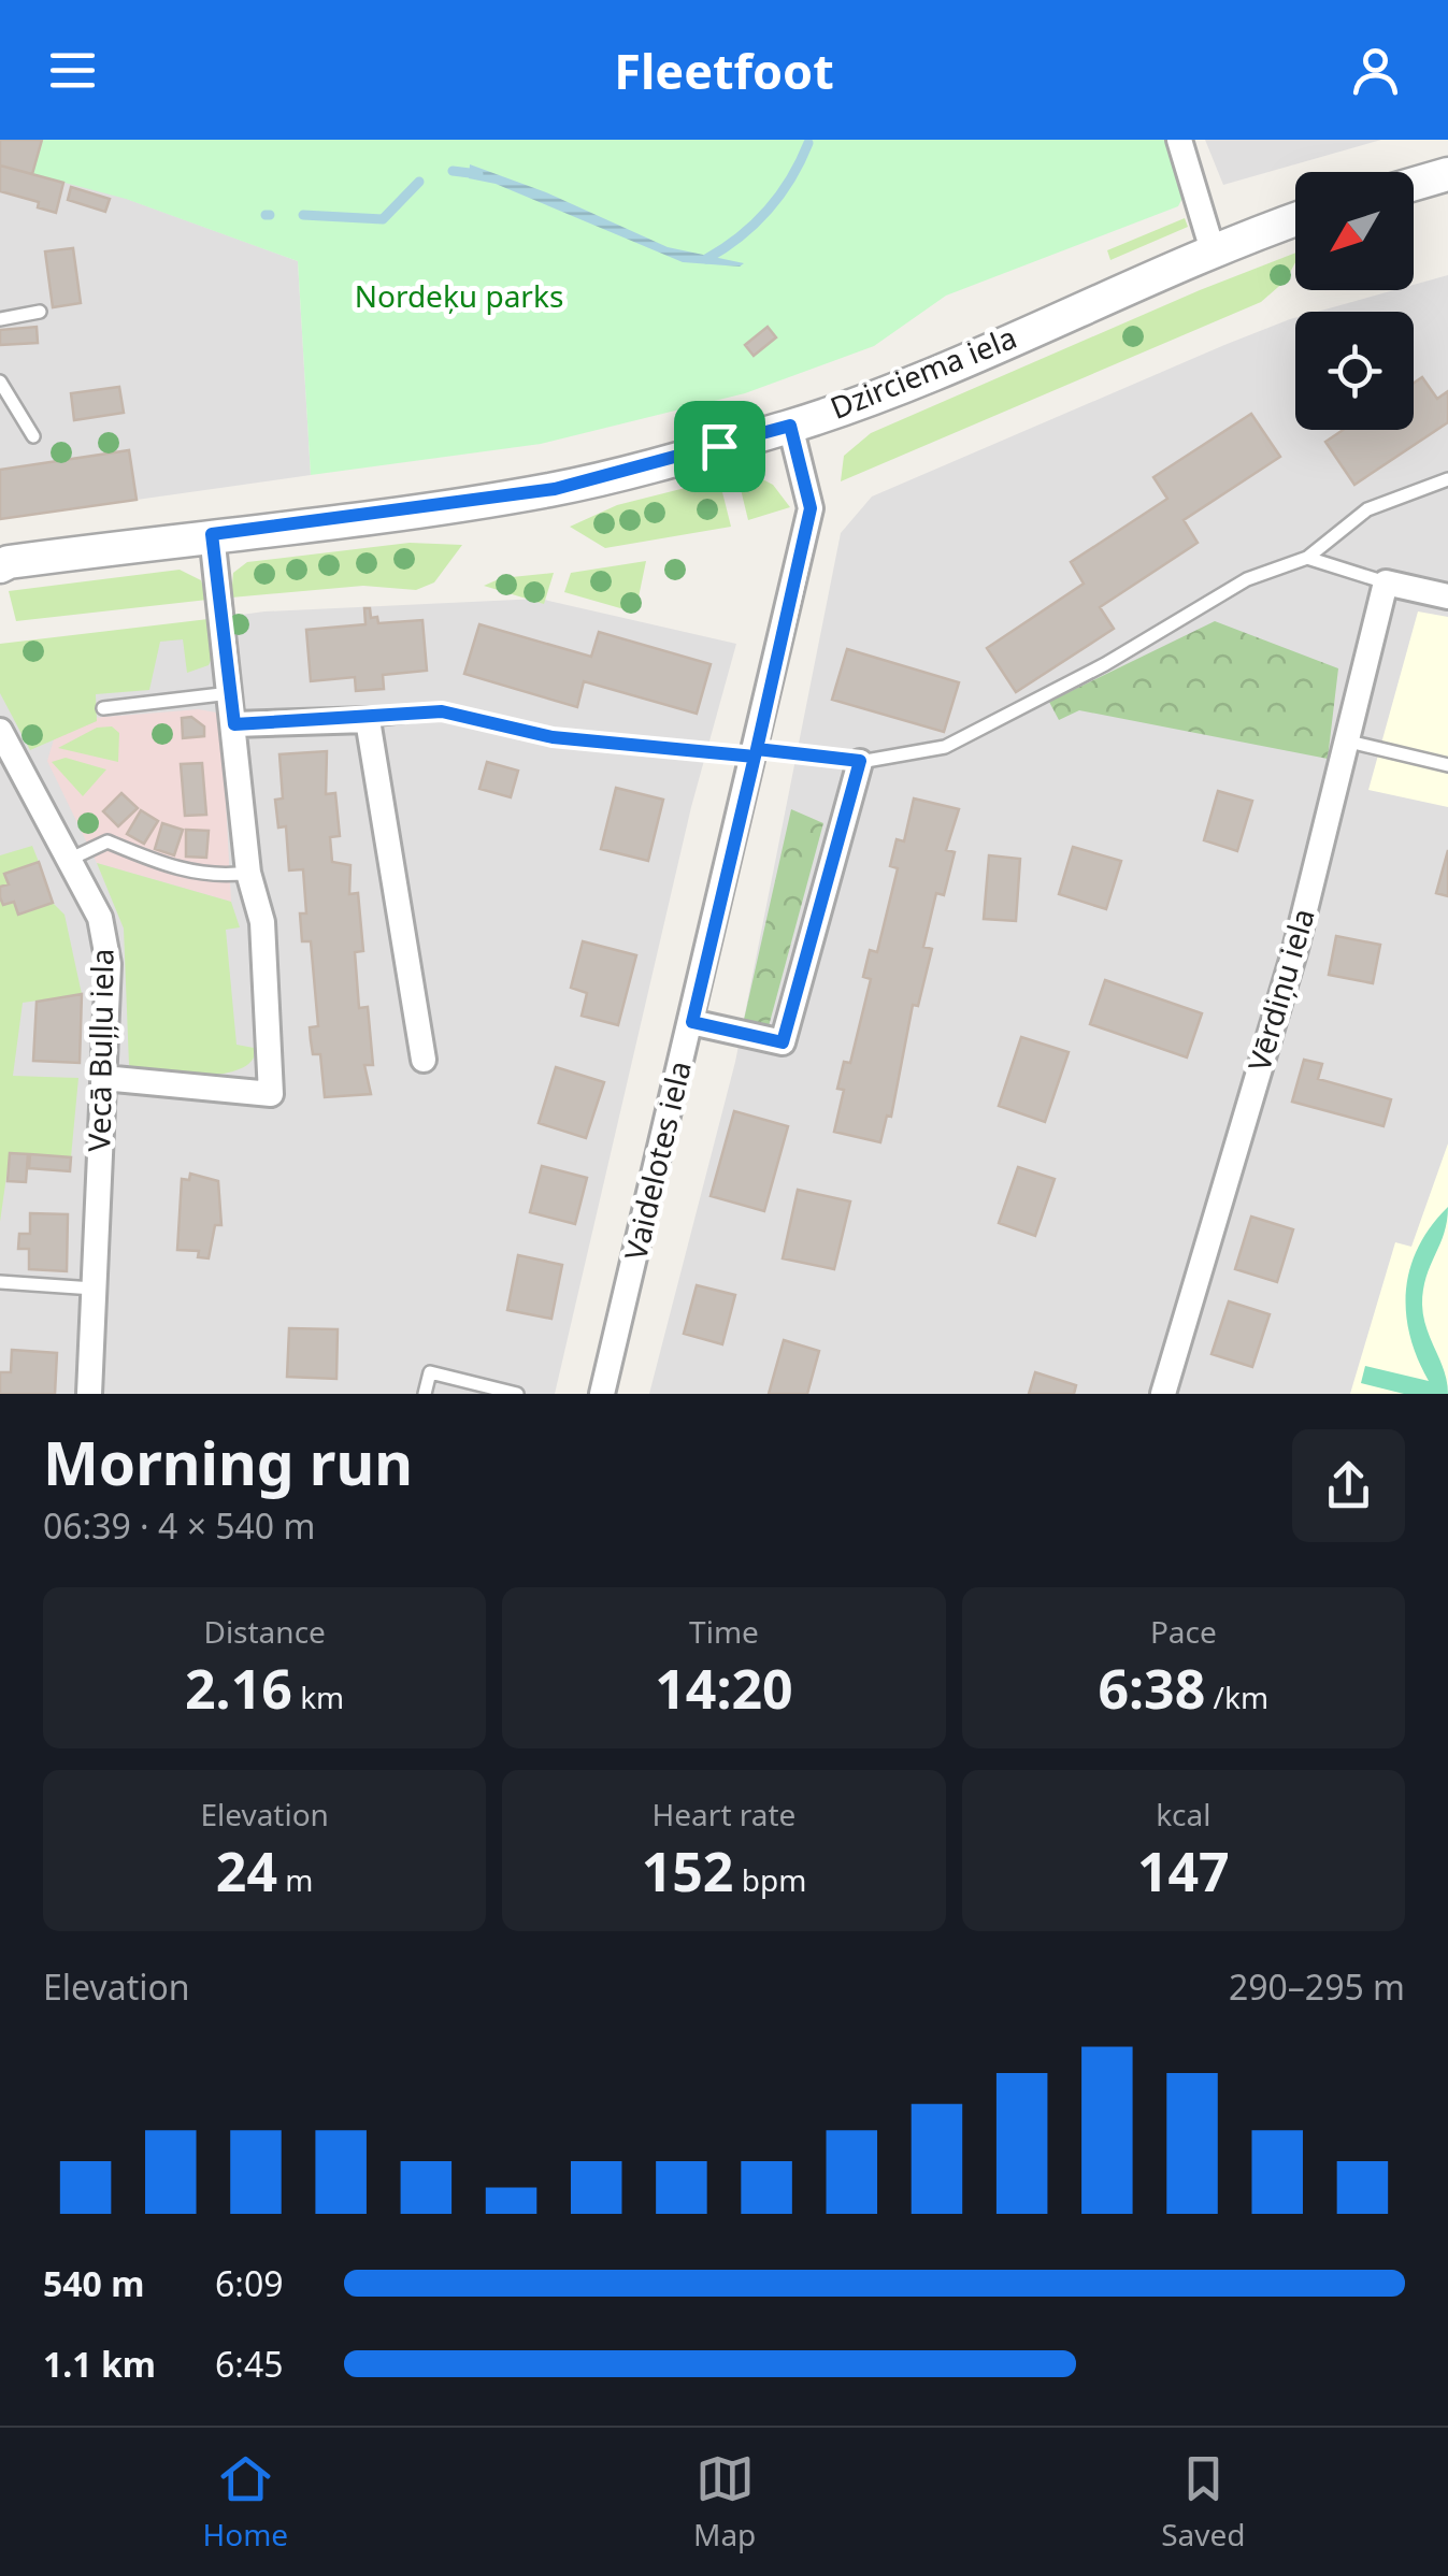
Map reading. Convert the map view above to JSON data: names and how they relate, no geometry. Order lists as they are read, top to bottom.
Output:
{
  "streets": {
    "street": [
      "Dzirciema iela",
      "Vērdiņu iela",
      "Vecā Buļļu iela",
      "Vaidelotes iela"
    ]
  },
  "crossings": [
    ["Dzirciema iela", "Vaidelotes iela"]
  ],
  "parks": ["Nordeķu parks"],
  "north": "bottom left",
  "page": {
    "header": "Fleetfoot",
    "heading": ["Morning run", "06:39 · 4 × 540 m"],
    "stats": [
      ["Distance", "2.16 km"],
      ["Time", "14:20"],
      ["Pace", "6:38 /km"],
      ["Elevation", "24 m"],
      ["Heart rate", "152 bpm"],
      ["kcal", "147"]
    ],
    "chart": ["Elevation", "290–295 m"],
    "list": [
      {
        "name": "540 m",
        "note": "6:09"
      },
      {
        "name": "1.1 km",
        "note": "6:45"
      }
    ],
    "tabs": ["Home", "Map", "Saved"]
  }
}
